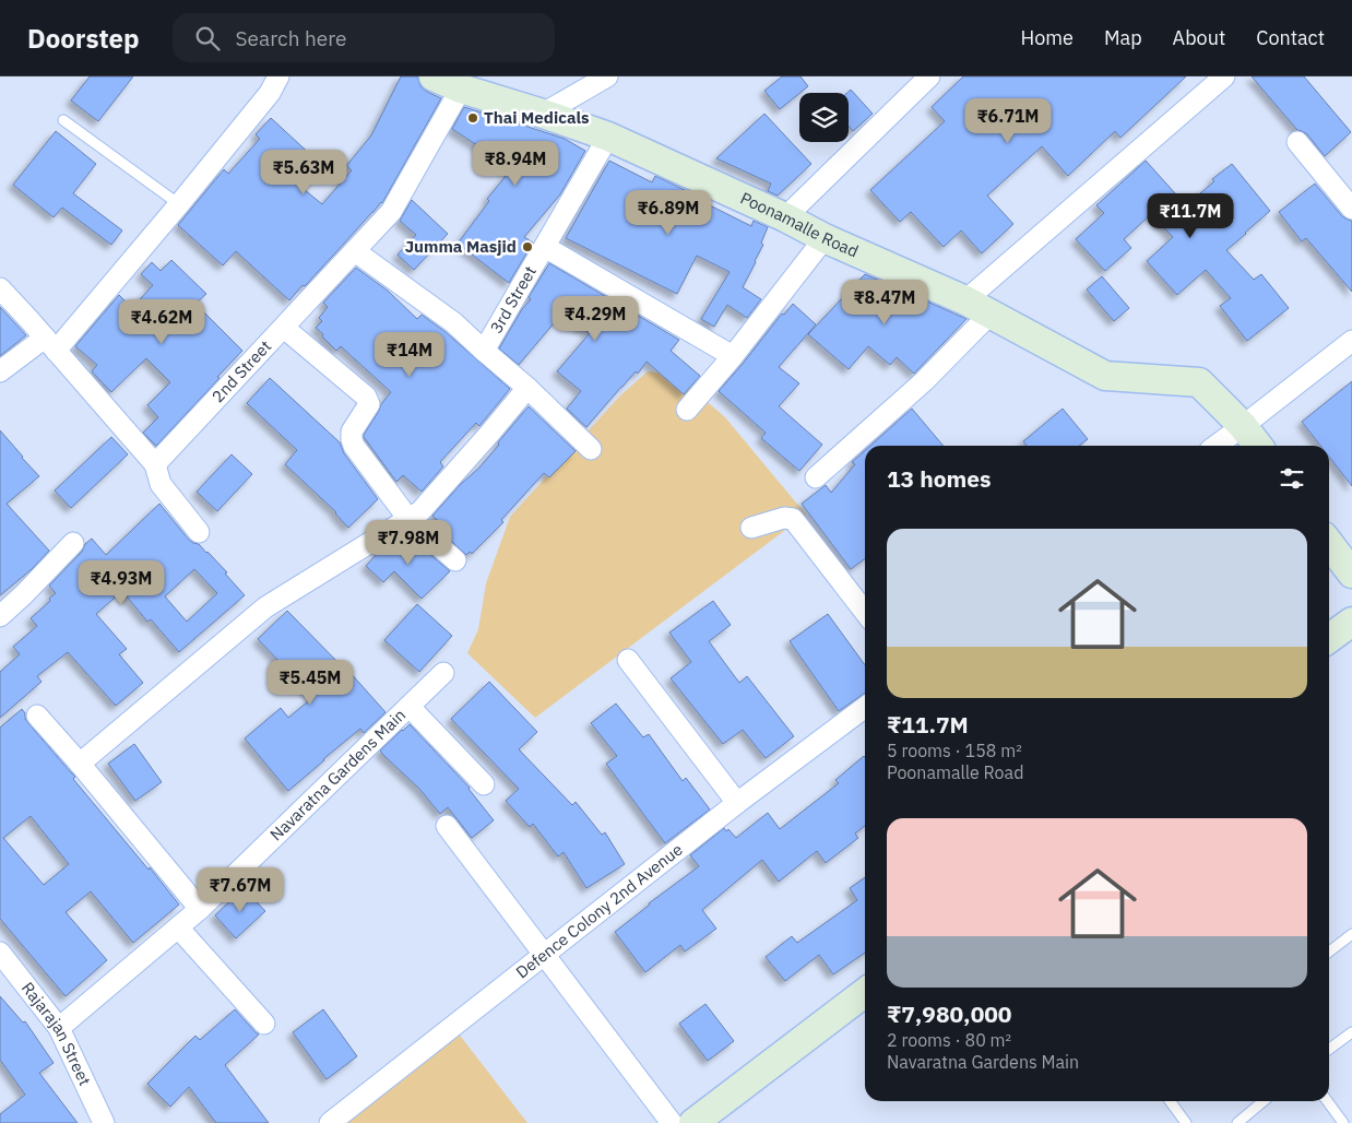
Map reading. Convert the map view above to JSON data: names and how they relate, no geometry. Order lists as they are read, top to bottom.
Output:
{
  "streets": {
    "street": [
      "Poonamalle Road",
      "3rd Street",
      "2nd Street",
      "Navaratna Gardens Main",
      "Defence Colony 2nd Avenue",
      "Rajarajan Street"
    ]
  },
  "crossings": [
    ["Poonamalle Road", "3rd Street"],
    ["Poonamalle Road", "2nd Street"],
    ["Navaratna Gardens Main", "Rajarajan Street"]
  ],
  "places": ["Thai Medicals", "Jumma Masjid"],
  "page": {
    "header": "Doorstep",
    "search": "Search here",
    "nav": [
      "Home",
      "Map",
      "About",
      "Contact"
    ],
    "price": [
      "₹6.71M",
      "₹8.94M",
      "₹5.63M",
      "₹6.89M",
      "₹11.7M",
      "₹8.47M",
      "₹4.29M",
      "₹4.62M",
      "₹14M",
      "₹7.98M",
      "₹4.93M",
      "₹5.45M",
      "₹7.67M"
    ],
    "heading": "13 homes",
    "list": [
      {
        "name": "₹11.7M",
        "note": "5 rooms · 158 m² · Poonamalle Road"
      },
      {
        "name": "₹7,980,000",
        "note": "2 rooms · 80 m² · Navaratna Gardens Main"
      }
    ]
  }
}
